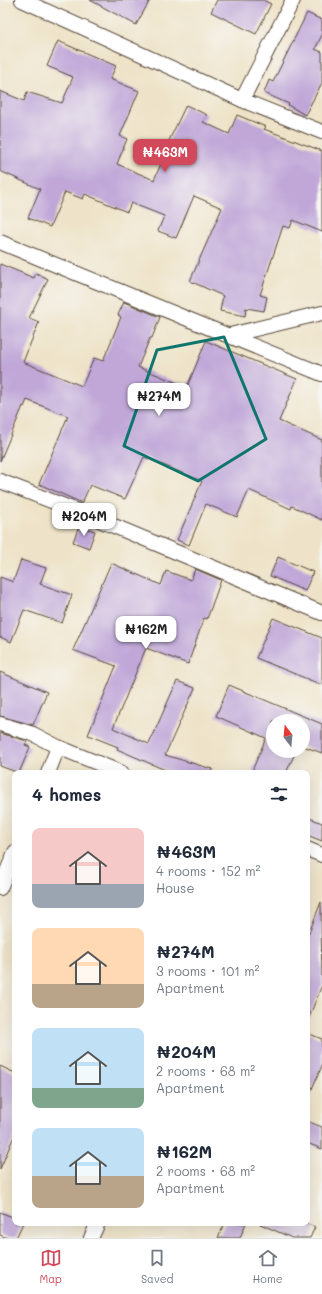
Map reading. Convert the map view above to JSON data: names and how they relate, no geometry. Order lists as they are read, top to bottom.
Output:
{
  "north": "top",
  "page": {
    "price": [
      "₦463M",
      "₦274M",
      "₦204M",
      "₦162M"
    ],
    "heading": "4 homes",
    "list": [
      {
        "name": "₦463M",
        "note": "4 rooms · 152 m² · House"
      },
      {
        "name": "₦274M",
        "note": "3 rooms · 101 m² · Apartment"
      },
      {
        "name": "₦204M",
        "note": "2 rooms · 68 m² · Apartment"
      },
      {
        "name": "₦162M",
        "note": "2 rooms · 68 m² · Apartment"
      }
    ],
    "tabs": ["Map", "Saved", "Home"]
  }
}
